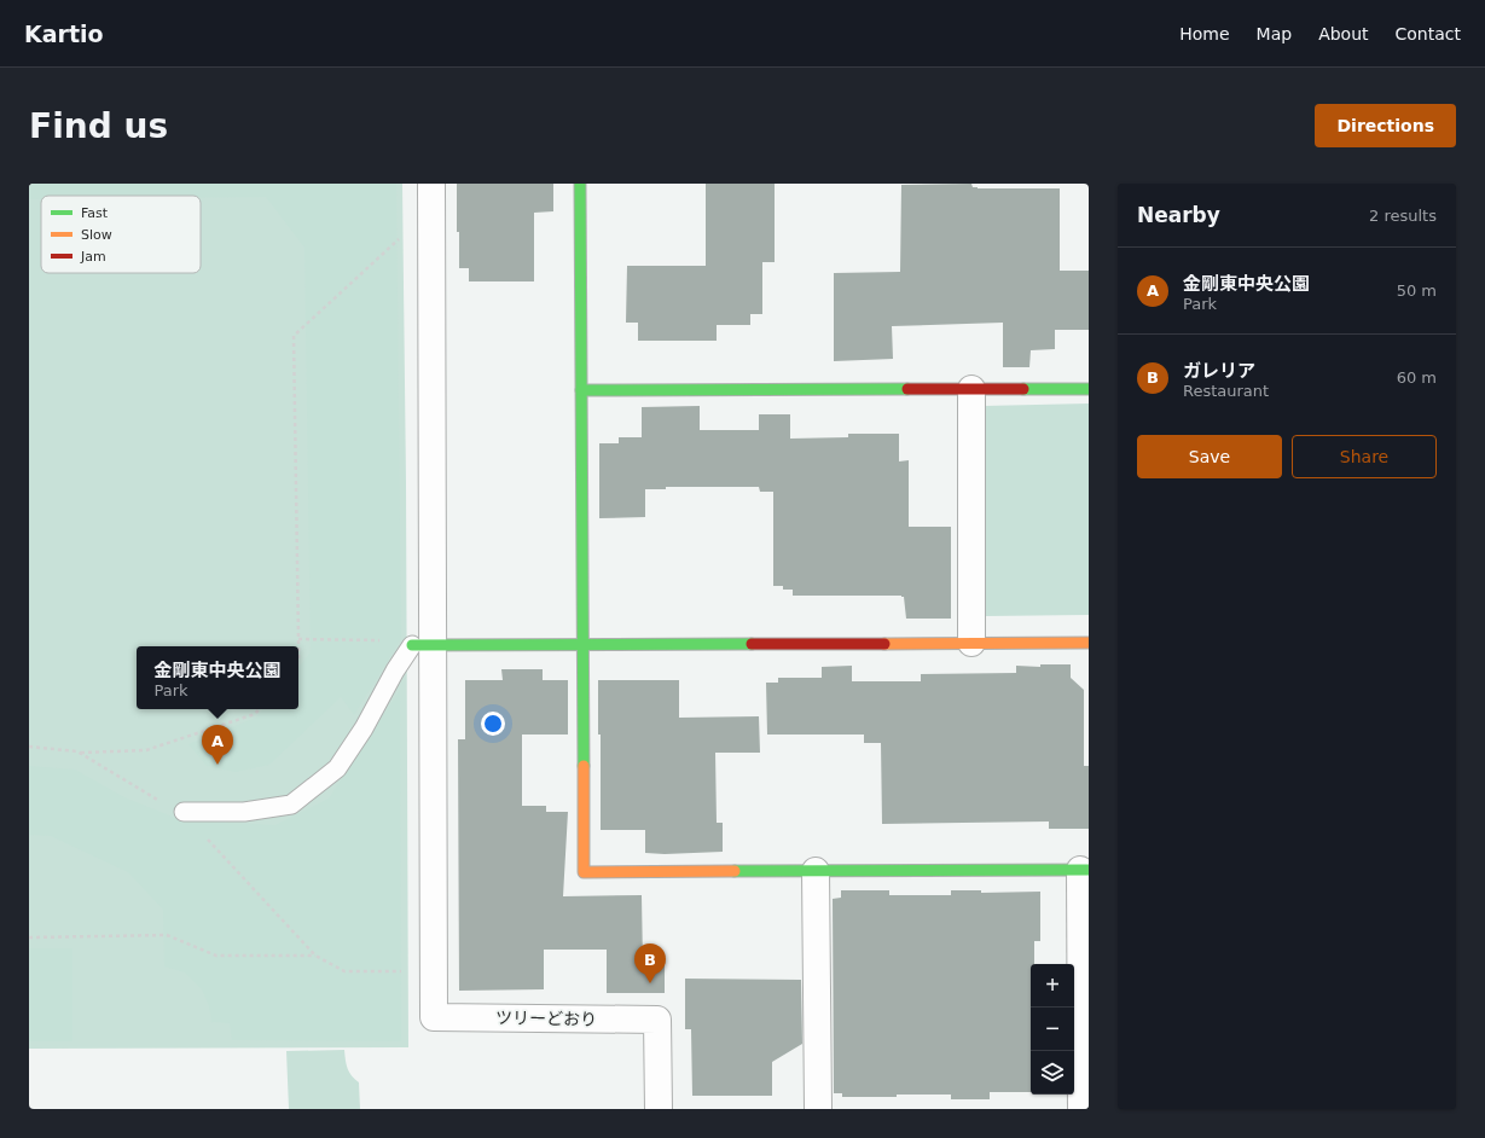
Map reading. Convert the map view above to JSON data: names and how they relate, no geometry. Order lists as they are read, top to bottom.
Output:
{
  "streets": {
    "street": ["ツリーどおり"]
  },
  "legend": ["Fast", "Slow", "Jam"],
  "page": {
    "header": "Kartio",
    "nav": [
      "Home",
      "Map",
      "About",
      "Contact"
    ],
    "buttons": [
      "Directions",
      ["Save", "Share"]
    ],
    "title": "Find us",
    "heading": ["Nearby", "2 results"],
    "list": [
      {
        "mark": "A",
        "name": "金剛東中央公園",
        "note": "Park",
        "value": "50 m"
      },
      {
        "mark": "B",
        "name": "ガレリア",
        "note": "Restaurant",
        "value": "60 m"
      }
    ],
    "popup": ["金剛東中央公園", "Park"],
    "pins": ["A", "B"],
    "map_buttons": ["+", "−"]
  }
}
